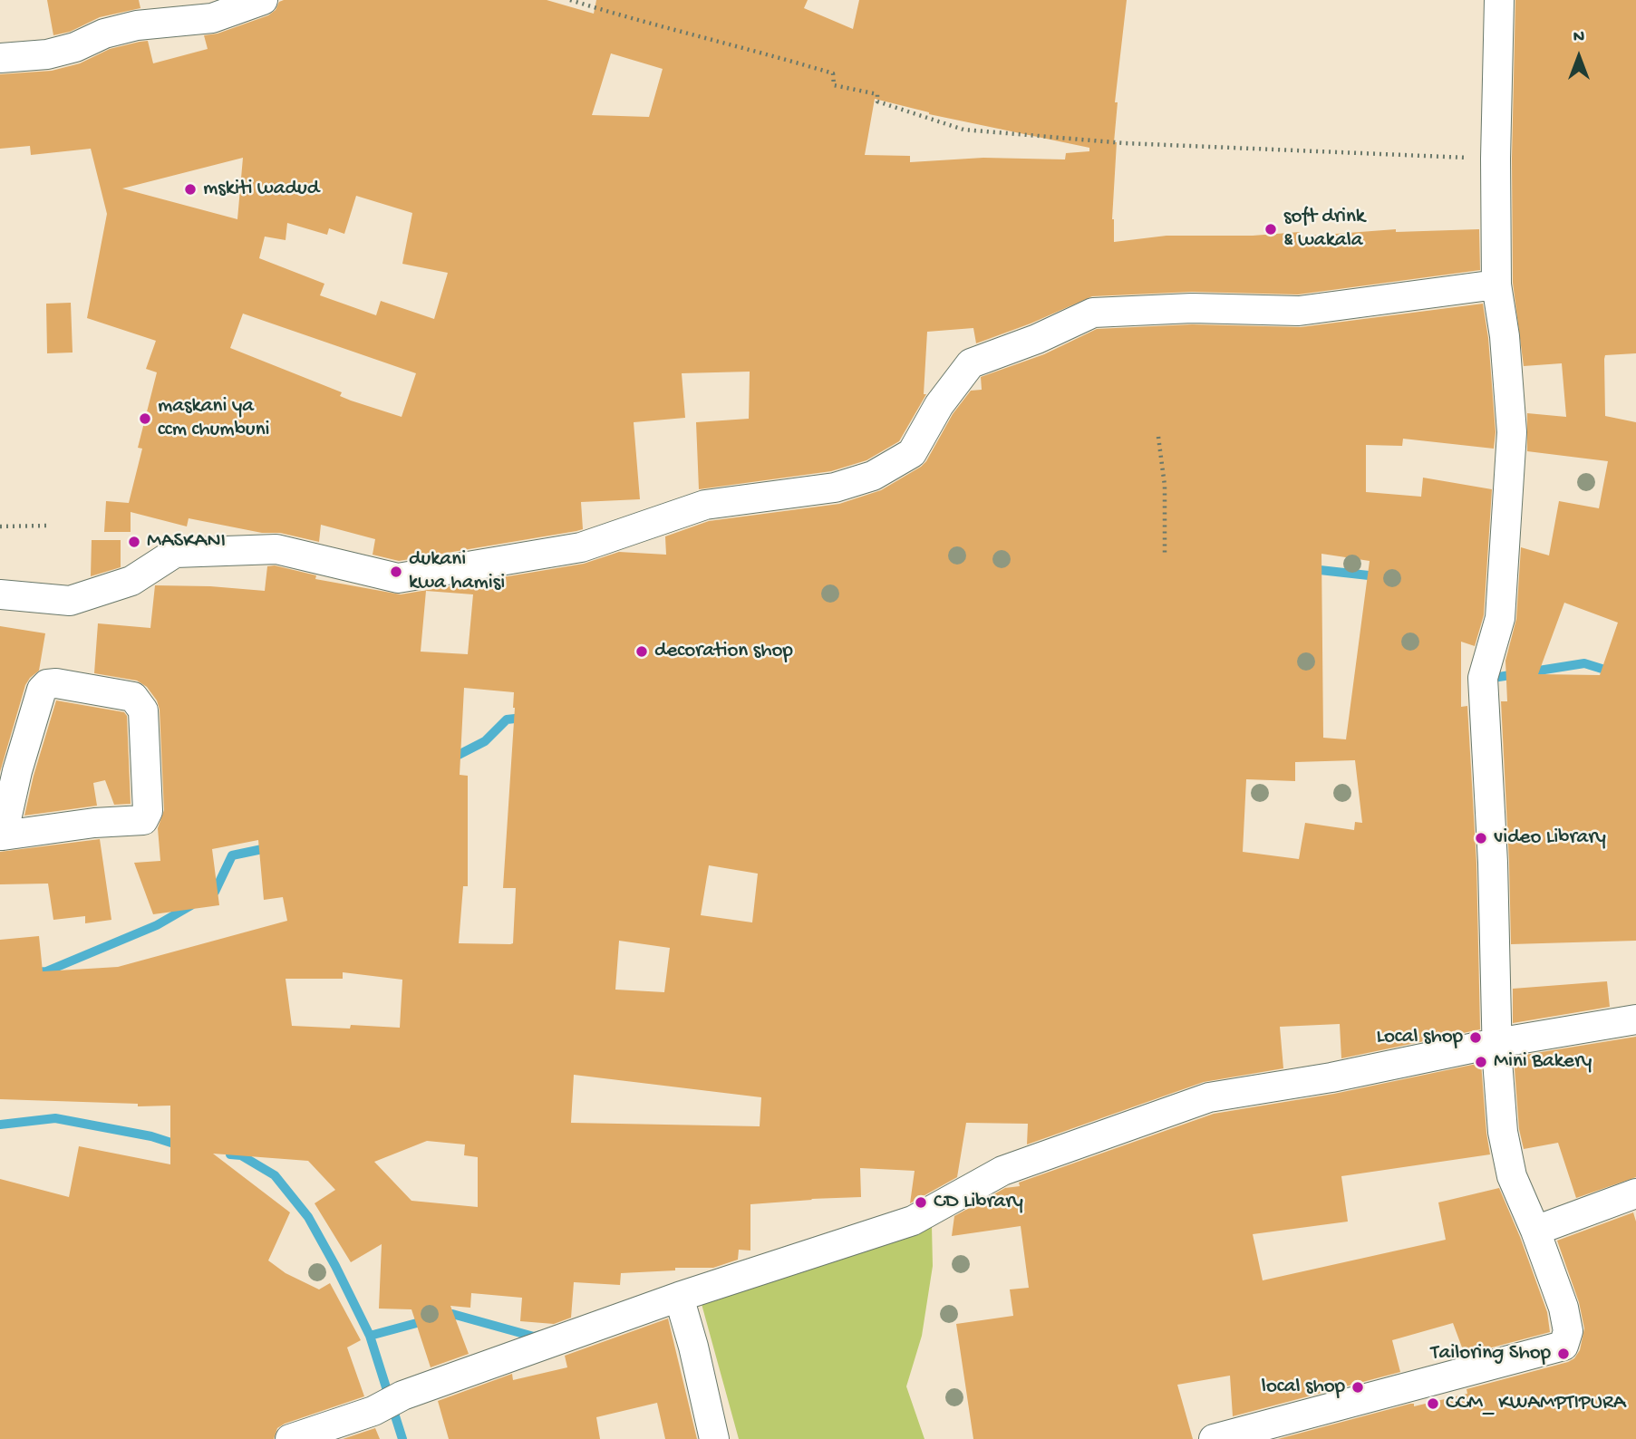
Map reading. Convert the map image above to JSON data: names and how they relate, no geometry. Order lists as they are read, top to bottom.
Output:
{
  "places": [
    "mskiti wadud",
    "soft drink & wakala",
    "maskani ya ccm chumbuni",
    "MASKANI",
    "dukani kwa hamisi",
    "decoration shop",
    "video Library",
    "Local shop",
    "Mini Bakery",
    "CD Library",
    "Tailoring Shop",
    "local shop",
    "CCM_ KWAMPTIPURA"
  ],
  "north": "top"
}
